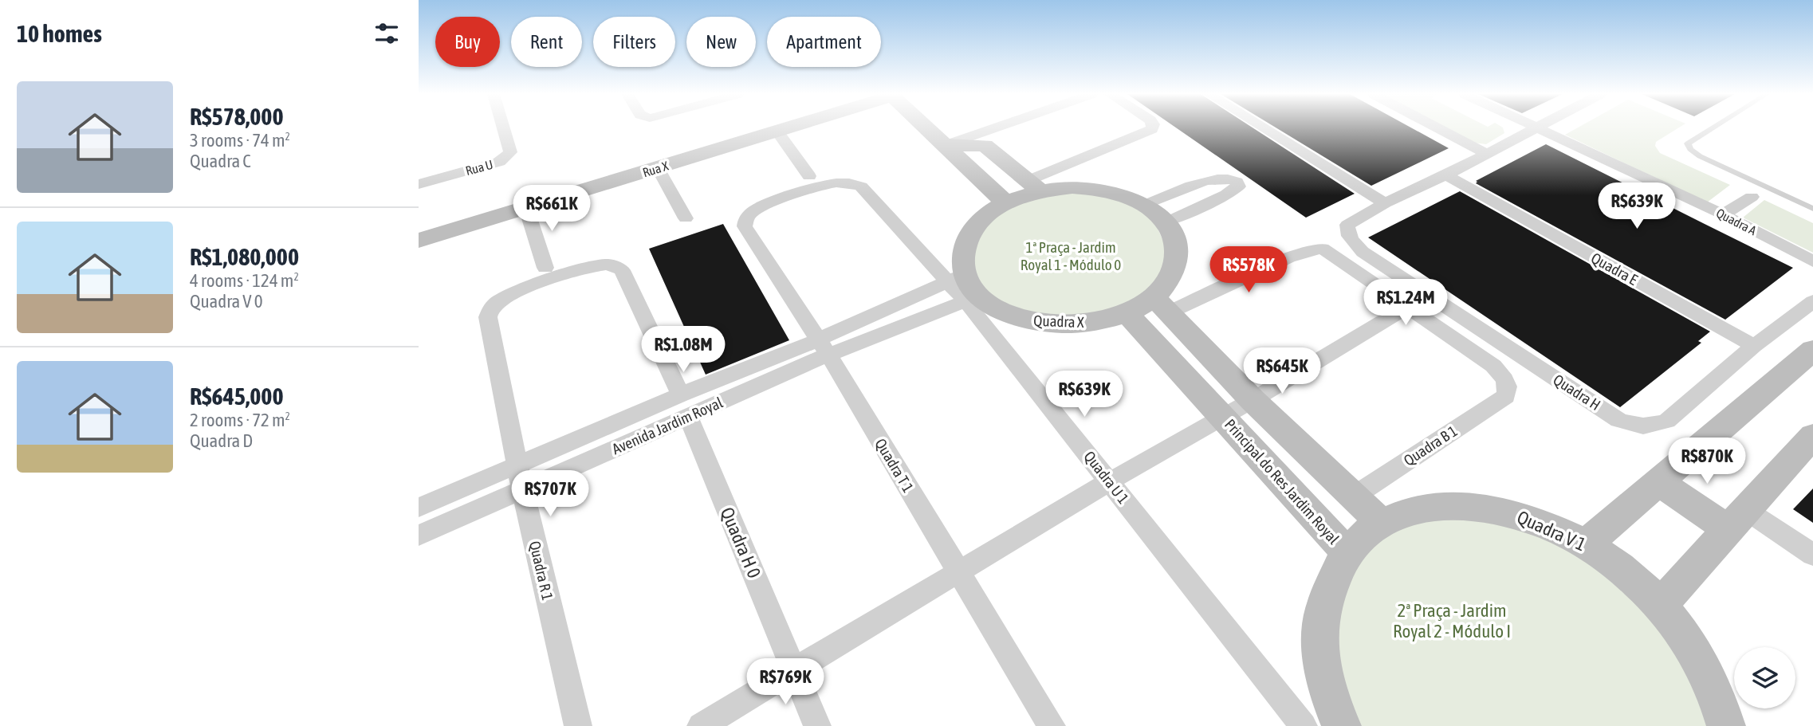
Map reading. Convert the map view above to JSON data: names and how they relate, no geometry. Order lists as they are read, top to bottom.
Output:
{
  "streets": {
    "street": [
      "Rua U",
      "Rua X",
      "Quadra A",
      "Quadra E",
      "Quadra X",
      "Quadra H",
      "Avenida Jardim Royal",
      "Quadra B 1",
      "Quadra T 1",
      "Quadra U 1",
      "Principal do Res Jardim Royal",
      "Quadra V 1",
      "Quadra H 0",
      "Quadra R 1"
    ]
  },
  "crossings": [
    ["Quadra E", "Quadra H"],
    ["Quadra X", "Avenida Jardim Royal"],
    ["Quadra X", "Quadra U 1"],
    ["Quadra X", "Principal do Res Jardim Royal"],
    ["Avenida Jardim Royal", "Quadra T 1"],
    ["Avenida Jardim Royal", "Quadra U 1"],
    ["Avenida Jardim Royal", "Principal do Res Jardim Royal"],
    ["Avenida Jardim Royal", "Quadra H 0"],
    ["Avenida Jardim Royal", "Quadra R 1"],
    ["Quadra U 1", "Principal do Res Jardim Royal"],
    ["Principal do Res Jardim Royal", "Quadra V 1"],
    ["Quadra H 0", "Quadra R 1"]
  ],
  "parks": ["1ª Praça - Jardim Royal 1 - Módulo 0", "2ª Praça - Jardim Royal 2 - Módulo I"],
  "page": {
    "heading": "10 homes",
    "chip": [
      "Buy",
      "Rent",
      "Filters",
      "New",
      "Apartment"
    ],
    "list": [
      {
        "name": "R$578,000",
        "note": "3 rooms · 74 m² · Quadra C"
      },
      {
        "name": "R$1,080,000",
        "note": "4 rooms · 124 m² · Quadra V 0"
      },
      {
        "name": "R$645,000",
        "note": "2 rooms · 72 m² · Quadra D"
      }
    ],
    "price": [
      "R$639K",
      "R$661K",
      "R$578K",
      "R$1.24M",
      "R$1.08M",
      "R$645K",
      "R$639K",
      "R$870K",
      "R$707K",
      "R$769K"
    ]
  }
}
